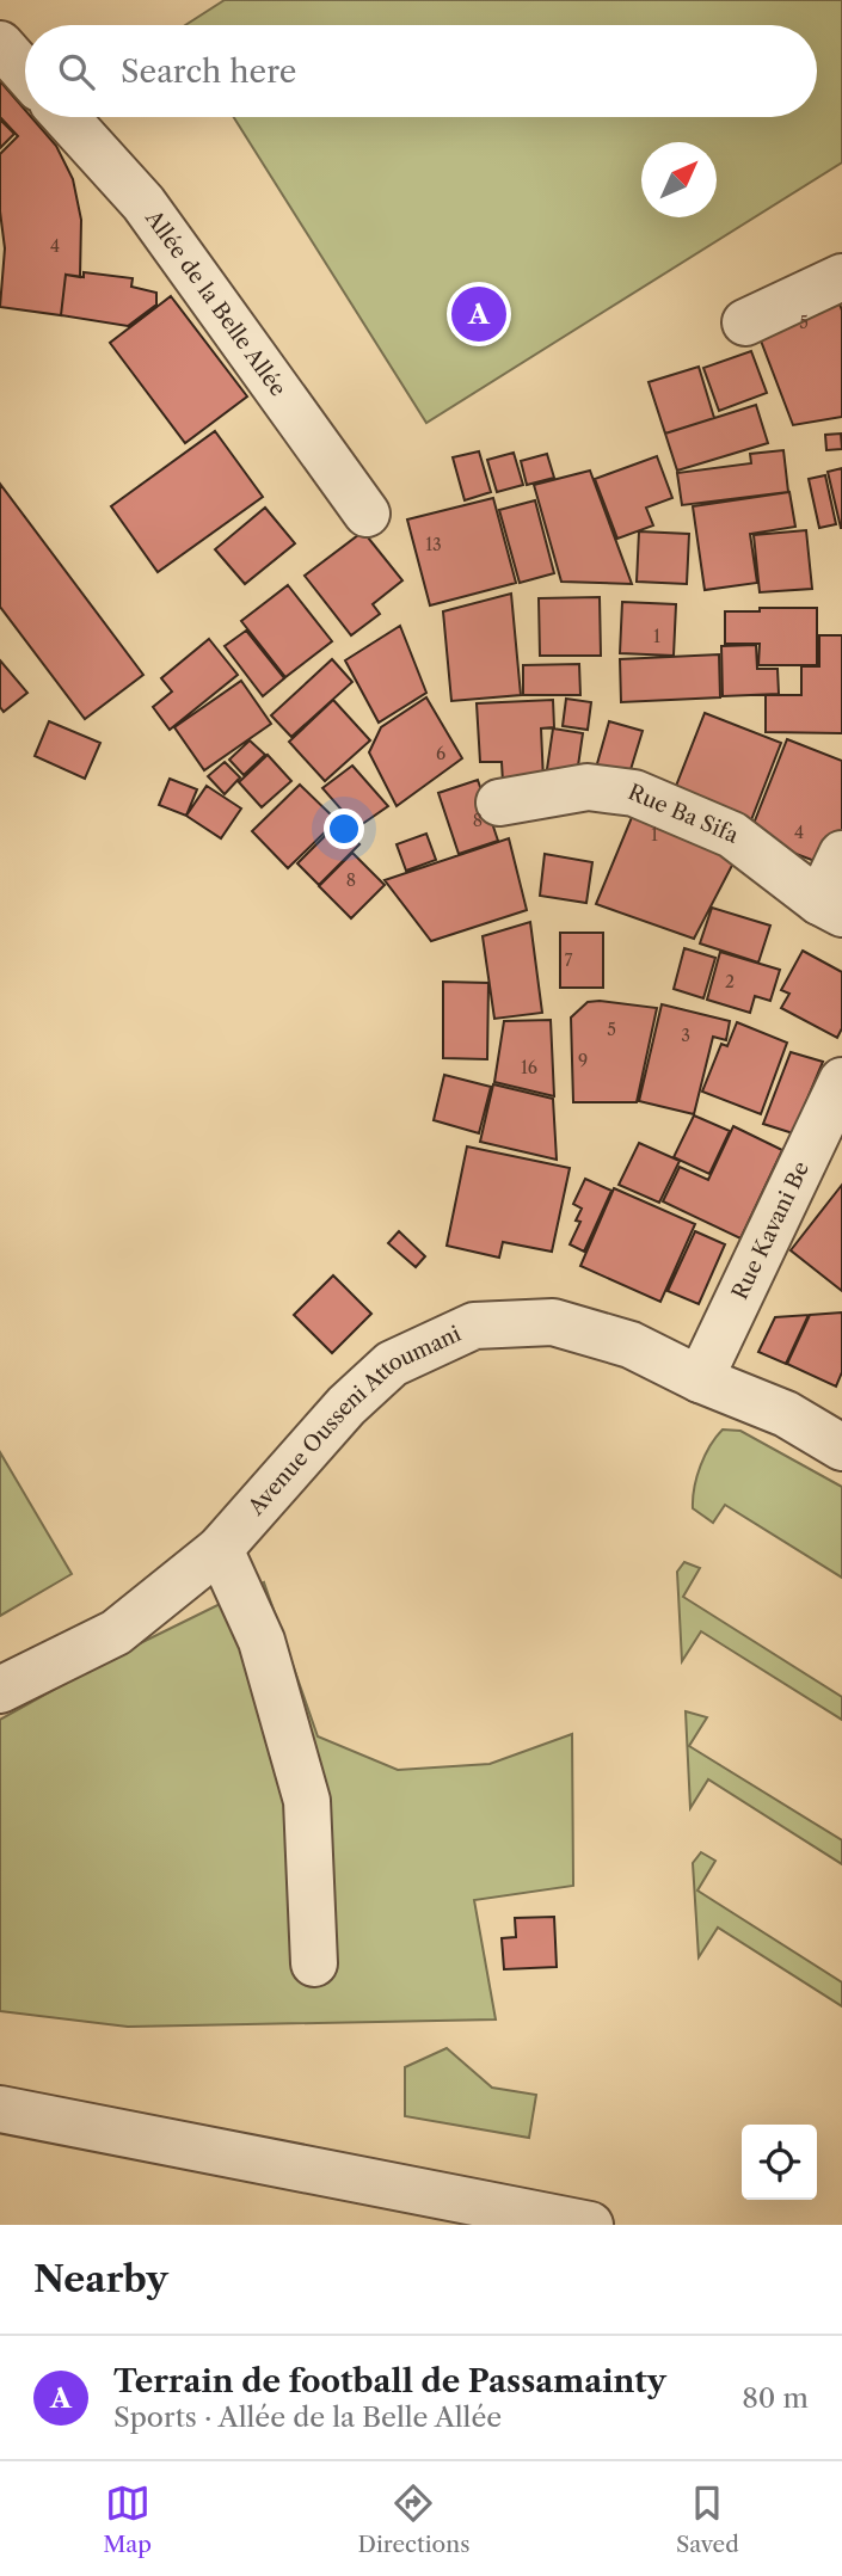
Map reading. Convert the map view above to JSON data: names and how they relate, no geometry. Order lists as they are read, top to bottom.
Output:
{
  "streets": {
    "street": [
      "Allée de la Belle Allée",
      "Rue Ba Sifa",
      "Rue Kavani Be",
      "Avenue Ousseni Attoumani"
    ]
  },
  "crossings": [
    ["Rue Kavani Be", "Avenue Ousseni Attoumani"]
  ],
  "house_numbers": [
    "4",
    "5",
    "13",
    "1",
    "6",
    "8",
    "4",
    "1",
    "8",
    "7",
    "2",
    "5",
    "3",
    "9",
    "16"
  ],
  "north": "top right",
  "page": {
    "search": "Search here",
    "pins": "A",
    "heading": "Nearby",
    "list": [
      {
        "mark": "A",
        "name": "Terrain de football de Passamainty",
        "note": "Sports · Allée de la Belle Allée",
        "value": "80 m"
      }
    ],
    "nav": ["Map", "Directions", "Saved"]
  }
}
